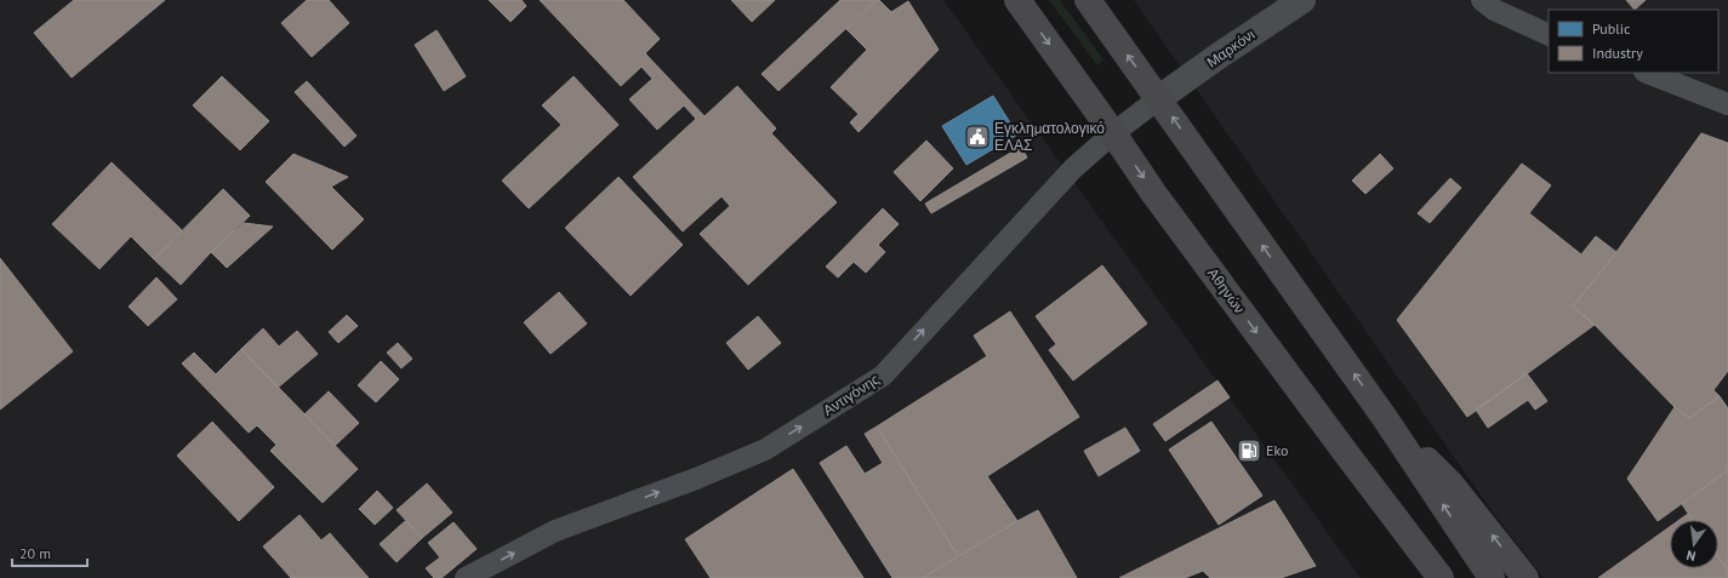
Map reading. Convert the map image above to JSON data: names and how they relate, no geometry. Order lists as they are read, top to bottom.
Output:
{
  "streets": {
    "highway": ["Αθηνών"],
    "street": ["Μαρκόνι", "Αντιγόνης"]
  },
  "crossings": [
    ["Μαρκόνι", "Αντιγόνης"],
    ["Αθηνών", "Αντιγόνης"]
  ],
  "one_way": ["Αντιγόνης"],
  "places": {
    "public building": ["Εγκληματολογικό ΕΛΑΣ"],
    "fuel station": ["Eko"]
  },
  "legend": ["Public", "Industry"],
  "scale_bar": "20 m",
  "north": "bottom"
}
